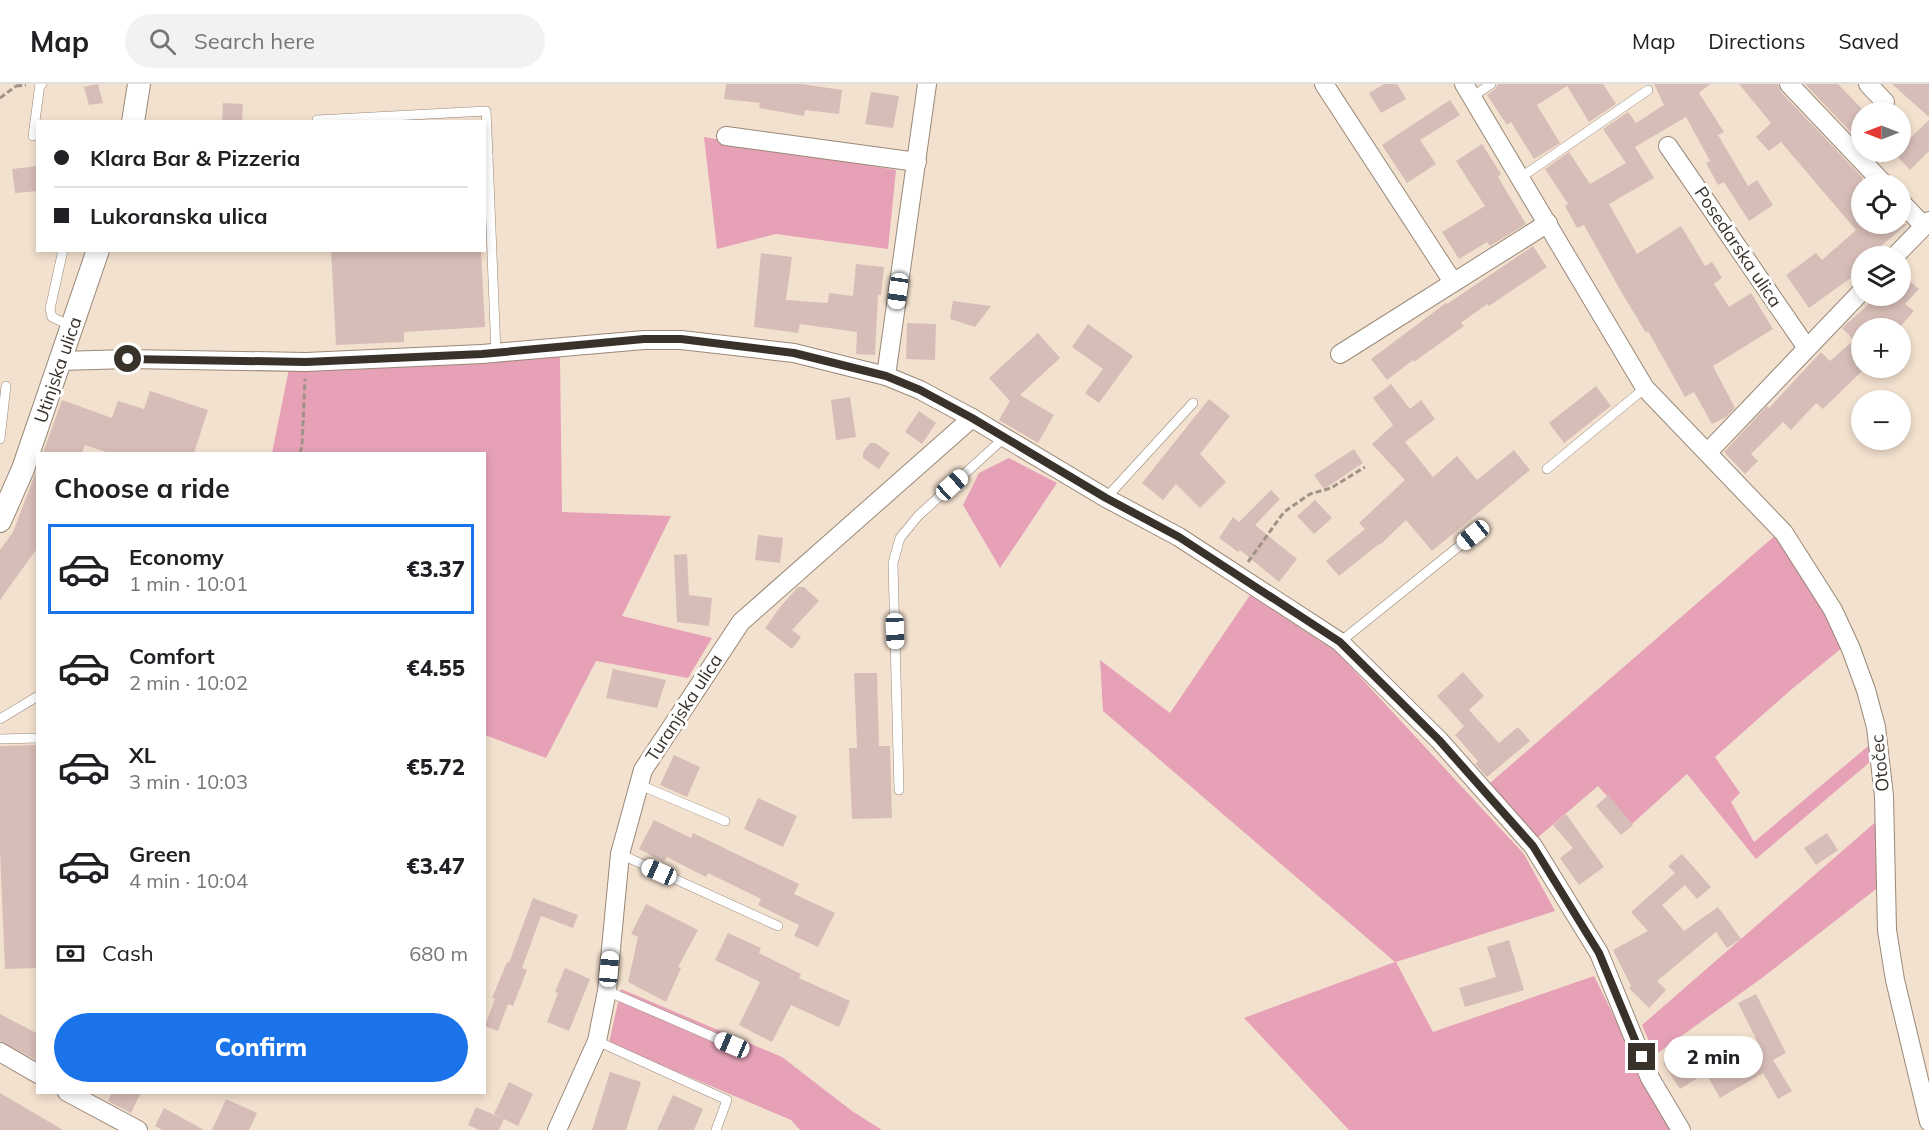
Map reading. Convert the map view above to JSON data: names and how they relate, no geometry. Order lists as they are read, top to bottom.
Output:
{
  "streets": {
    "street": [
      "Posedarska ulica",
      "Utinjska ulica",
      "Turanjska ulica",
      "Otočec"
    ]
  },
  "north": "left",
  "page": {
    "header": "Map",
    "search": "Search here",
    "nav": ["Map", "Directions", "Saved"],
    "map_buttons": ["+", "−"],
    "banner": ["Klara Bar & Pizzeria", "Lukoranska ulica"],
    "heading": "Choose a ride",
    "list": [
      {
        "name": "Economy",
        "note": "1 min · 10:01",
        "value": "€3.37"
      },
      {
        "name": "Comfort",
        "note": "2 min · 10:02",
        "value": "€4.55"
      },
      {
        "name": "XL",
        "note": "3 min · 10:03",
        "value": "€5.72"
      },
      {
        "name": "Green",
        "note": "4 min · 10:04",
        "value": "€3.47"
      }
    ],
    "pay": ["Cash", "680 m"],
    "buttons": "Confirm",
    "bubble": "2 min"
  }
}
